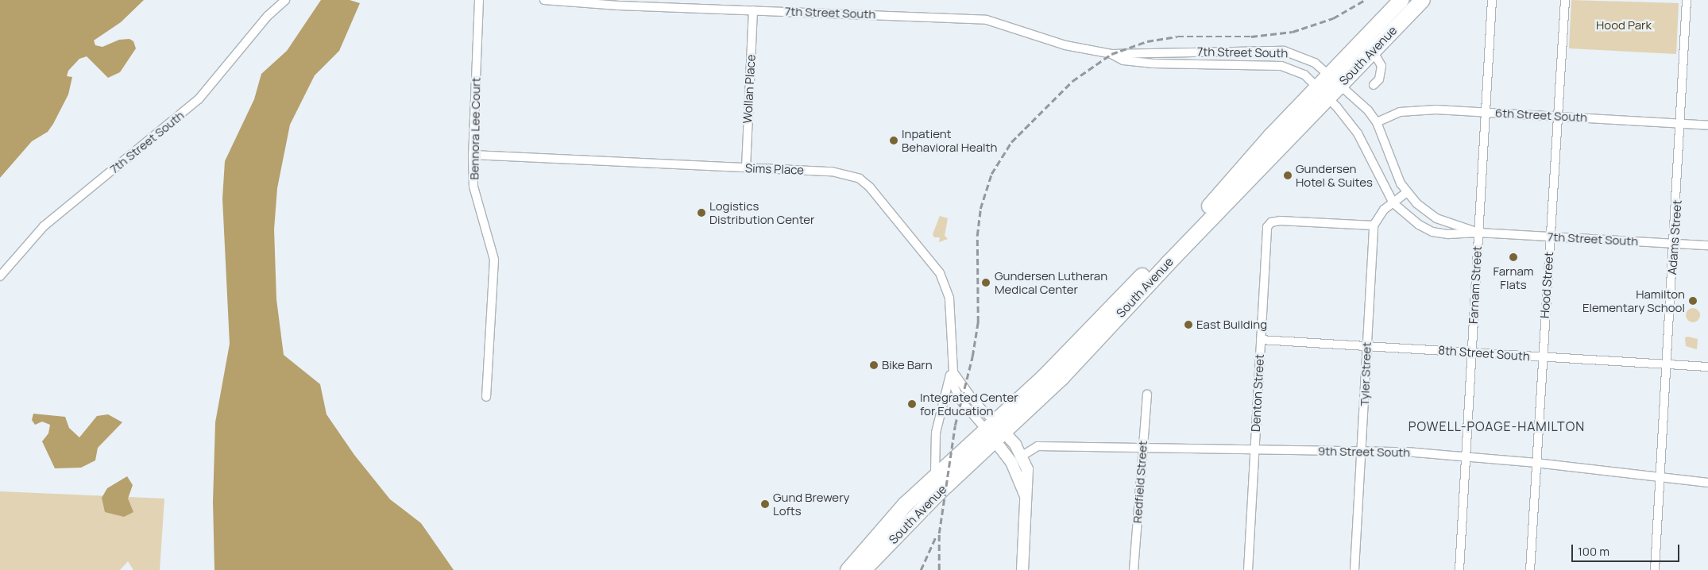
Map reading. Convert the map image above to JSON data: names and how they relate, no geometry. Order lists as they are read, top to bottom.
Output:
{
  "streets": {
    "highway": ["South Avenue"],
    "street": [
      "7th Street South",
      "Wollan Place",
      "6th Street South",
      "Bennora Lee Court",
      "Sims Place",
      "Adams Street",
      "Farnam Street",
      "Hood Street",
      "8th Street South",
      "Tyler Street",
      "Denton Street",
      "9th Street South",
      "Redfield Street"
    ]
  },
  "crossings": [
    ["7th Street South", "South Avenue"],
    ["7th Street South", "Wollan Place"],
    ["7th Street South", "6th Street South"],
    ["7th Street South", "Adams Street"],
    ["7th Street South", "Farnam Street"],
    ["7th Street South", "Hood Street"],
    ["South Avenue", "Sims Place"],
    ["Wollan Place", "Sims Place"],
    ["6th Street South", "Adams Street"],
    ["6th Street South", "Farnam Street"],
    ["6th Street South", "Hood Street"],
    ["Bennora Lee Court", "Sims Place"],
    ["Adams Street", "8th Street South"],
    ["Adams Street", "9th Street South"],
    ["Farnam Street", "8th Street South"],
    ["Farnam Street", "9th Street South"],
    ["Hood Street", "8th Street South"],
    ["Hood Street", "9th Street South"],
    ["8th Street South", "Tyler Street"],
    ["8th Street South", "Denton Street"],
    ["Tyler Street", "Denton Street"],
    ["Tyler Street", "9th Street South"],
    ["Denton Street", "9th Street South"],
    ["9th Street South", "Redfield Street"]
  ],
  "districts": ["POWELL-POAGE-HAMILTON"],
  "parks": ["Hood Park"],
  "places": [
    "Inpatient Behavioral Health",
    "Gundersen Hotel & Suites",
    "Logistics Distribution Center",
    "Farnam Flats",
    "Gundersen Lutheran Medical Center",
    "Hamilton Elementary School",
    "East Building",
    "Bike Barn",
    "Integrated Center for Education",
    "Gund Brewery Lofts"
  ],
  "scale_bar": "100 m"
}
